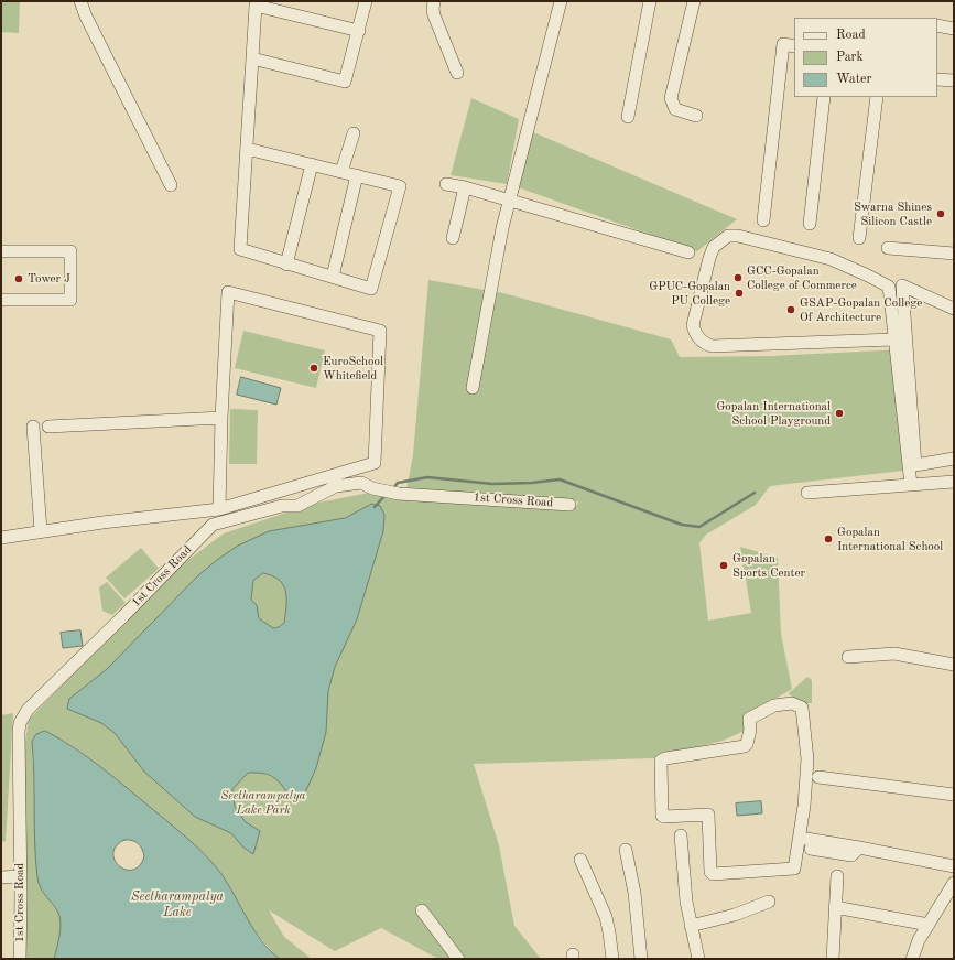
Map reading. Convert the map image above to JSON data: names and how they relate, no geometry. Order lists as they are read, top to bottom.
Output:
{
  "streets": {
    "street": ["1st Cross Road"]
  },
  "water": ["Seetharampalya Lake"],
  "parks": ["Seetharampalya Lake Park"],
  "places": [
    "Swarna Shines Silicon Castle",
    "GCC-Gopalan College of Commerce",
    "Tower J",
    "GPUC-Gopalan PU College",
    "GSAP-Gopalan College Of Architecture",
    "EuroSchool Whitefield",
    "Gopalan International School Playground",
    "Gopalan International School",
    "Gopalan Sports Center"
  ],
  "legend": ["Road", "Park", "Water"]
}
